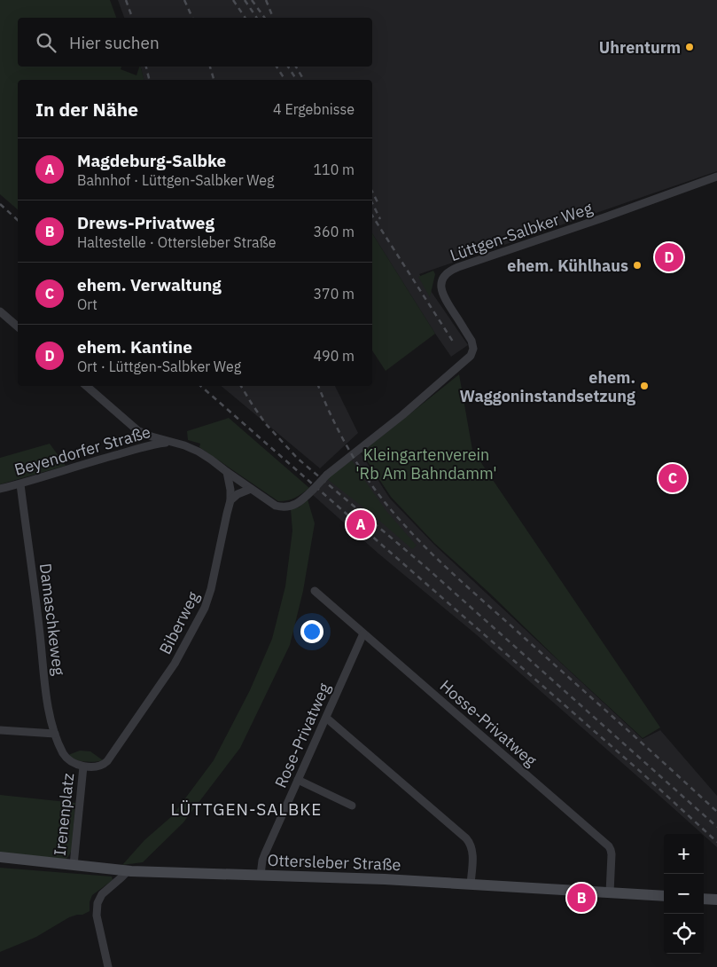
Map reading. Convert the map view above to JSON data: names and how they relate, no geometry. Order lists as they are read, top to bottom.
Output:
{
  "streets": {
    "main road": ["Ottersleber Straße"],
    "street": [
      "Lüttgen-Salbker Weg",
      "Beyendorfer Straße",
      "Damaschkeweg",
      "Biberweg",
      "Hosse-Privatweg",
      "Rose-Privatweg",
      "Irenenplatz"
    ]
  },
  "crossings": [
    ["Lüttgen-Salbker Weg", "Beyendorfer Straße"],
    ["Lüttgen-Salbker Weg", "Biberweg"],
    ["Beyendorfer Straße", "Damaschkeweg"],
    ["Damaschkeweg", "Irenenplatz"],
    ["Biberweg", "Irenenplatz"],
    ["Hosse-Privatweg", "Rose-Privatweg"],
    ["Hosse-Privatweg", "Ottersleber Straße"],
    ["Rose-Privatweg", "Ottersleber Straße"],
    ["Irenenplatz", "Ottersleber Straße"]
  ],
  "districts": ["LÜTTGEN-SALBKE"],
  "parks": ["Kleingartenverein 'Rb Am Bahndamm'"],
  "places": ["Uhrenturm", "ehem. Kühlhaus", "ehem. Waggoninstandsetzung"],
  "page": {
    "search": "Hier suchen",
    "heading": ["In der Nähe", "4 Ergebnisse"],
    "list": [
      {
        "mark": "A",
        "name": "Magdeburg-Salbke",
        "note": "Bahnhof · Lüttgen-Salbker Weg",
        "value": "110 m"
      },
      {
        "mark": "B",
        "name": "Drews-Privatweg",
        "note": "Haltestelle · Ottersleber Straße",
        "value": "360 m"
      },
      {
        "mark": "C",
        "name": "ehem. Verwaltung",
        "note": "Ort",
        "value": "370 m"
      },
      {
        "mark": "D",
        "name": "ehem. Kantine",
        "note": "Ort · Lüttgen-Salbker Weg",
        "value": "490 m"
      }
    ],
    "pins": [
      "D",
      "C",
      "A",
      "B"
    ],
    "map_buttons": ["+", "−"]
  }
}
